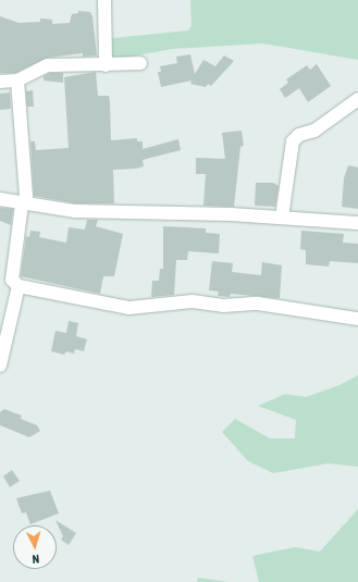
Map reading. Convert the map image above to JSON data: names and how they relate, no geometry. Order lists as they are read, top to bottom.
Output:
{
  "north": "bottom"
}
